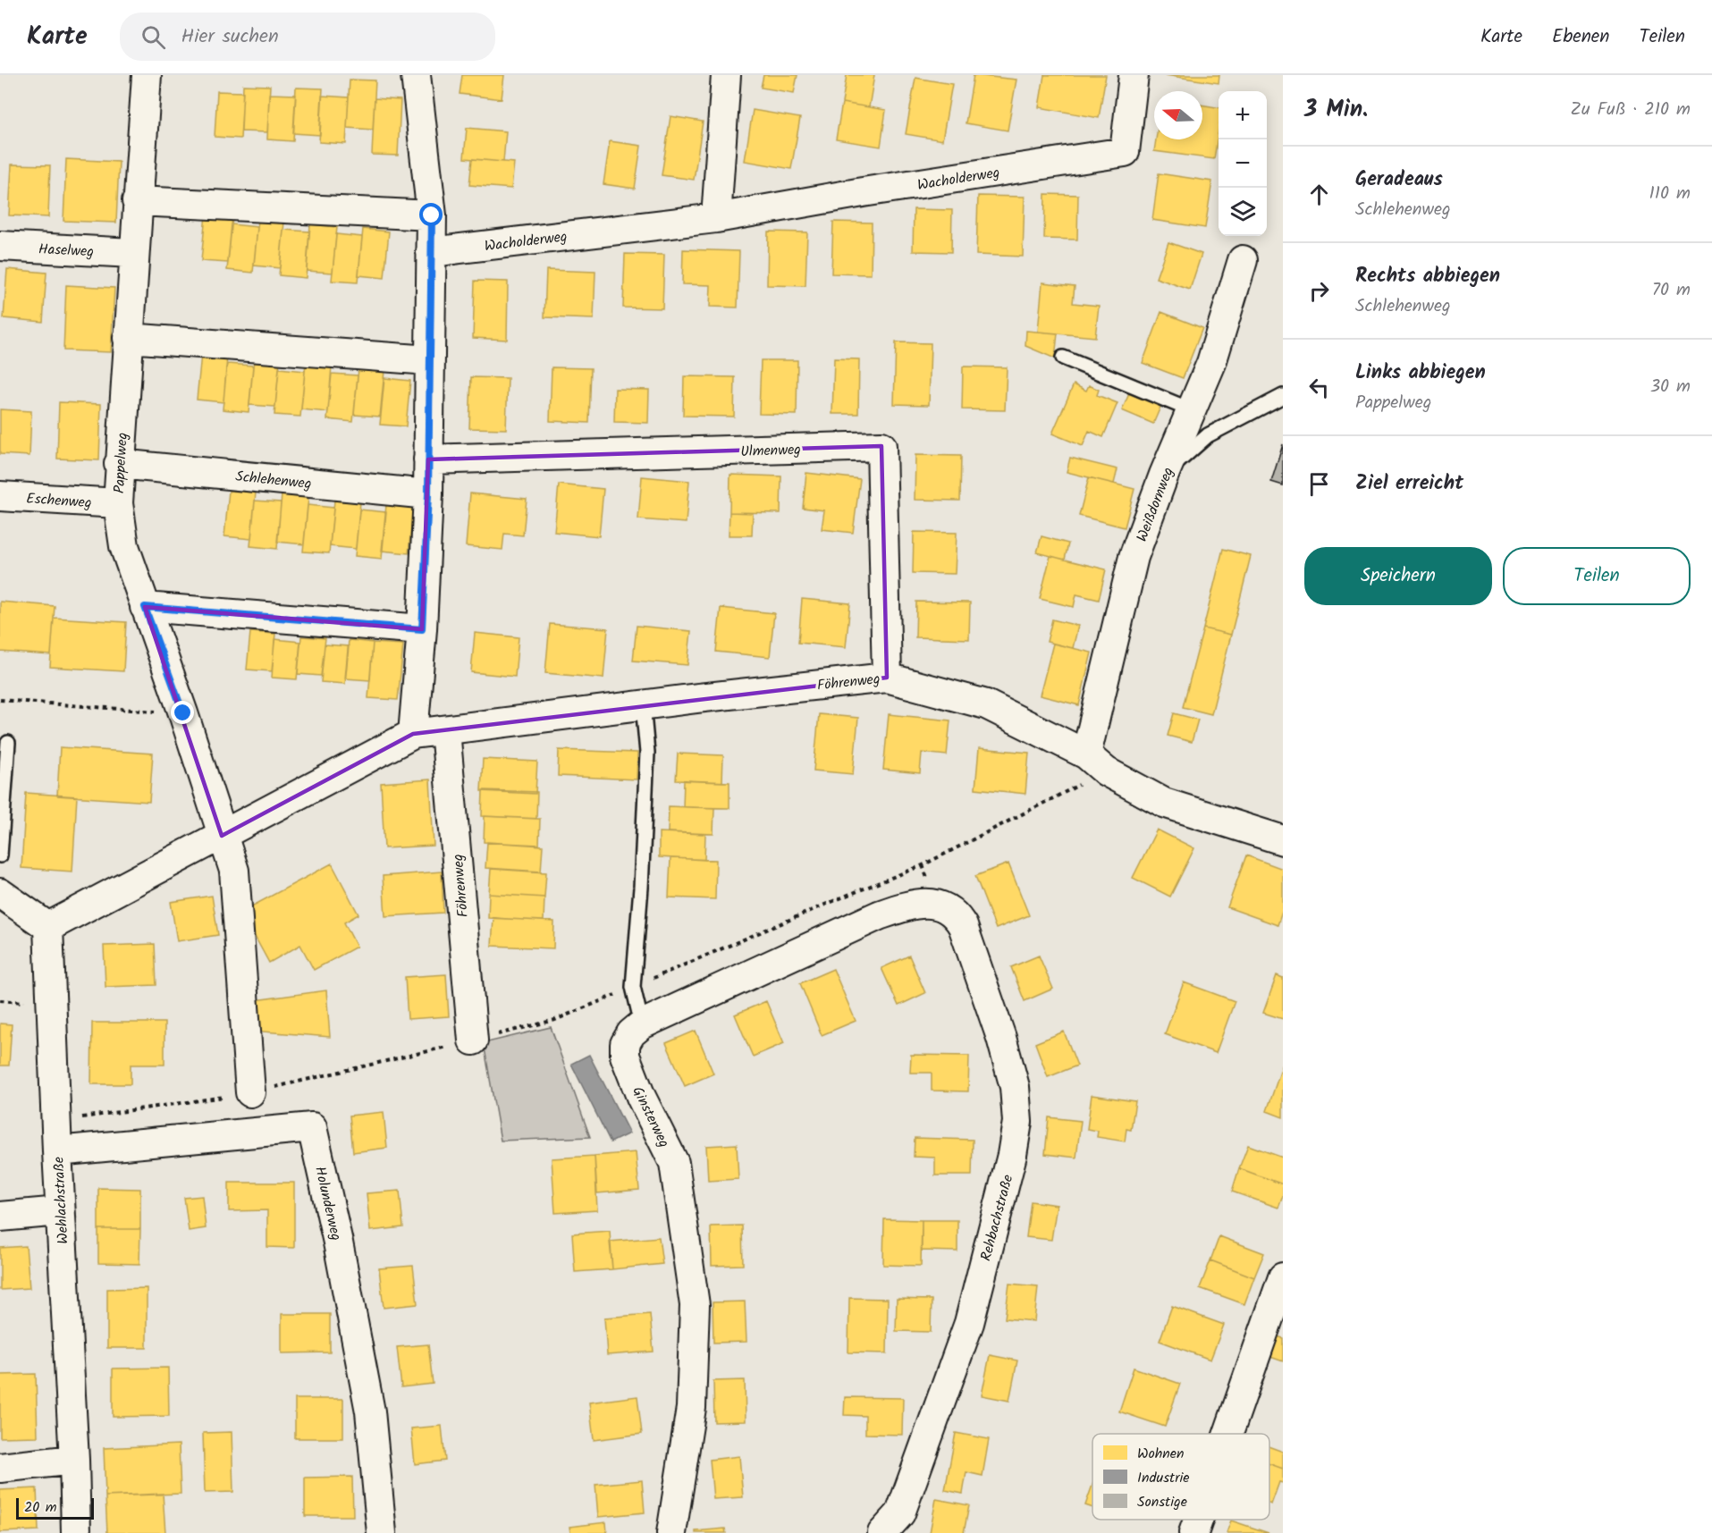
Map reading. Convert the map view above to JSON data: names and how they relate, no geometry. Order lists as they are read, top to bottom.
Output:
{
  "streets": {
    "street": [
      "Wacholderweg",
      "Haselweg",
      "Ulmenweg",
      "Pappelweg",
      "Schlehenweg",
      "Eschenweg",
      "Weißdornweg",
      "Föhrenweg",
      "Ginsterweg",
      "Wehlachstraße",
      "Holunderweg",
      "Rehbachstraße"
    ]
  },
  "crossings": [
    ["Haselweg", "Pappelweg"],
    ["Ulmenweg", "Föhrenweg"],
    ["Pappelweg", "Schlehenweg"],
    ["Pappelweg", "Eschenweg"],
    ["Pappelweg", "Föhrenweg"],
    ["Weißdornweg", "Föhrenweg"],
    ["Föhrenweg", "Wehlachstraße"],
    ["Ginsterweg", "Rehbachstraße"],
    ["Wehlachstraße", "Holunderweg"]
  ],
  "legend": ["Wohnen", "Industrie", "Sonstige"],
  "scale_bar": "20 m",
  "north": "left",
  "page": {
    "header": "Karte",
    "search": "Hier suchen",
    "nav": ["Karte", "Ebenen", "Teilen"],
    "heading": ["3 Min.", "Zu Fuß · 210 m"],
    "map_buttons": ["+", "−"],
    "list": [
      ["Geradeaus", "Schlehenweg", "110 m"],
      ["Rechts abbiegen", "Schlehenweg", "70 m"],
      ["Links abbiegen", "Pappelweg", "30 m"],
      "Ziel erreicht"
    ],
    "buttons": ["Speichern", "Teilen"],
    "scale": "20 m"
  }
}
